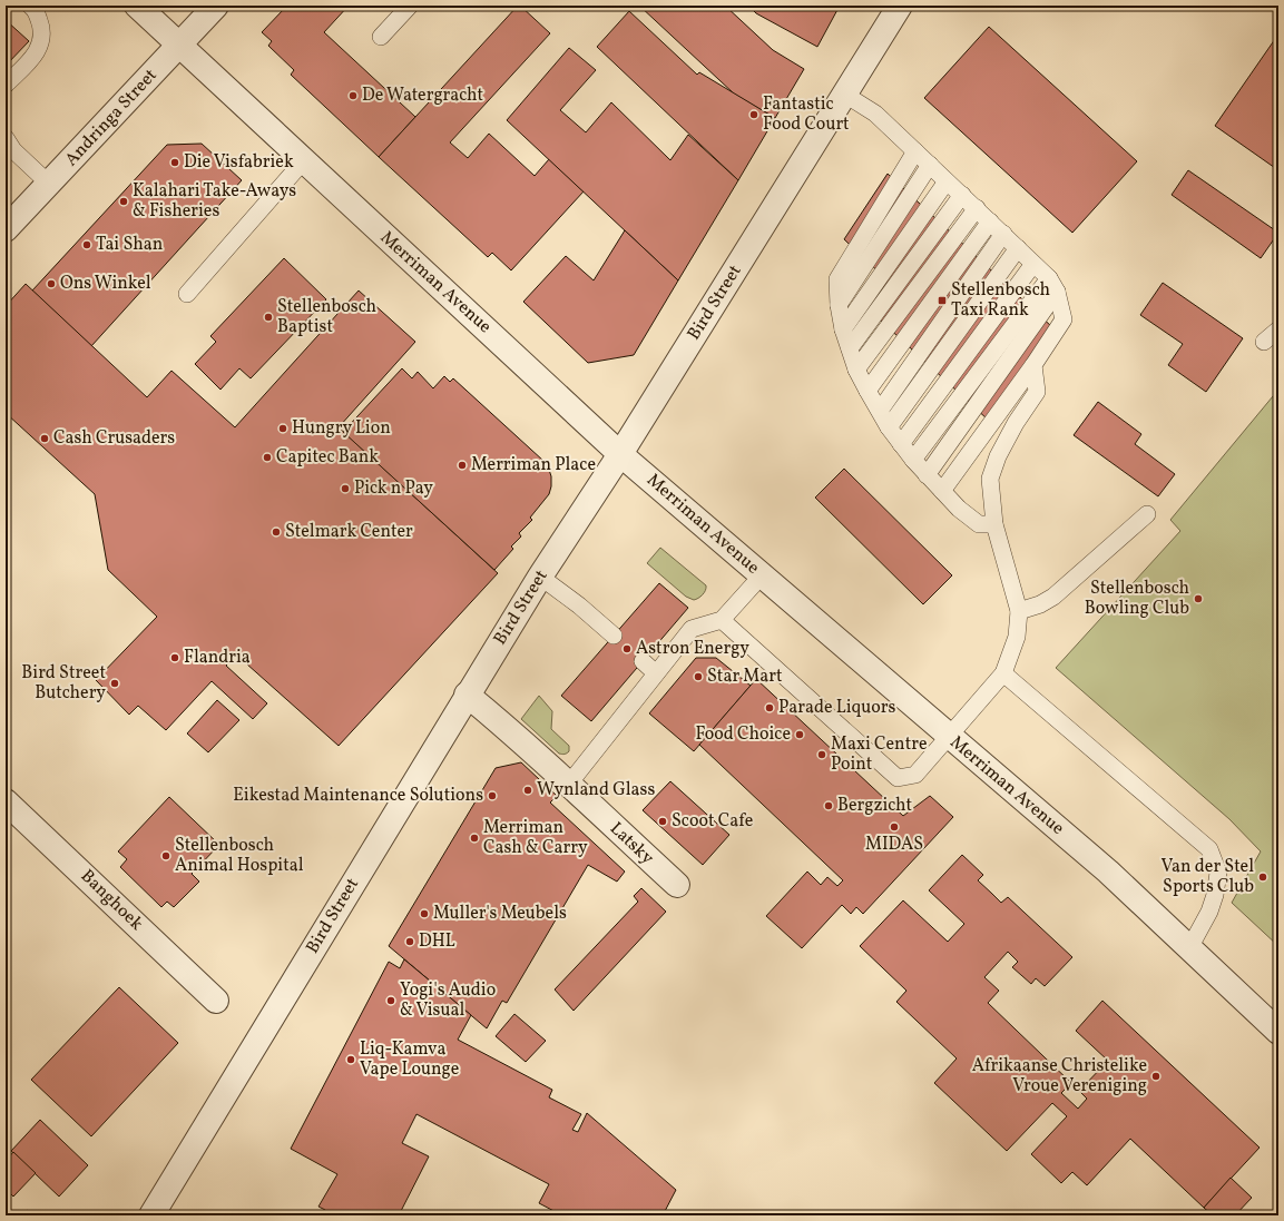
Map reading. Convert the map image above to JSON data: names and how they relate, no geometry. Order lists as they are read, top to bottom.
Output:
{
  "streets": {
    "street": [
      "Andringa Street",
      "Merriman Avenue",
      "Bird Street",
      "Latsky",
      "Banghoek"
    ]
  },
  "crossings": [
    ["Andringa Street", "Merriman Avenue"],
    ["Merriman Avenue", "Bird Street"],
    ["Bird Street", "Latsky"]
  ],
  "places": {
    "other": [
      "De Watergracht",
      "Fantastic Food Court",
      "Die Visfabriek",
      "Kalahari Take-Aways & Fisheries",
      "Tai Shan",
      "Ons Winkel",
      "Stellenbosch Baptist",
      "Hungry Lion",
      "Cash Crusaders",
      "Capitec Bank",
      "Merriman Place",
      "Pick n Pay",
      "Stelmark Center",
      "Stellenbosch Bowling Club",
      "Astron Energy",
      "Flandria",
      "Star Mart",
      "Bird Street Butchery",
      "Parade Liquors",
      "Food Choice",
      "Maxi Centre Point",
      "Wynland Glass",
      "Eikestad Maintenance Solutions",
      "Bergzicht",
      "Scoot Cafe",
      "MIDAS",
      "Merriman Cash & Carry",
      "Stellenbosch Animal Hospital",
      "Van der Stel Sports Club",
      "Muller's Meubels",
      "DHL",
      "Yogi's Audio & Visual",
      "Liq-Kamva Vape Lounge",
      "Afrikaanse Christelike Vroue Vereniging"
    ],
    "transit": ["Stellenbosch Taxi Rank"]
  }
}
